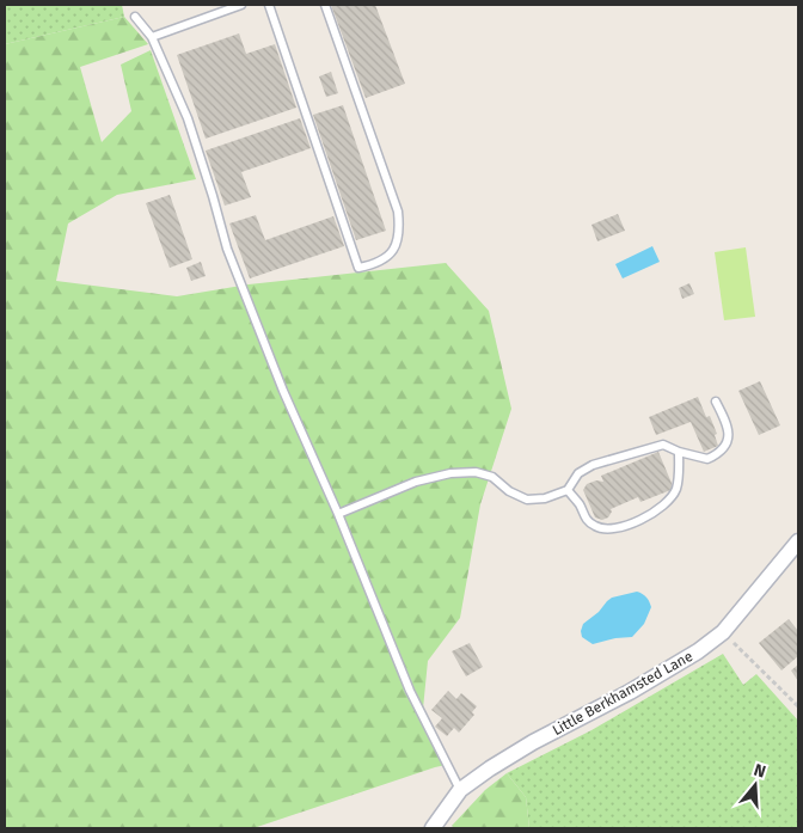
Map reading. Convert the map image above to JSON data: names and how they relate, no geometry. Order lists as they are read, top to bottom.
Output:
{
  "streets": {
    "street": ["Little Berkhamsted Lane"]
  },
  "north": "top"
}
